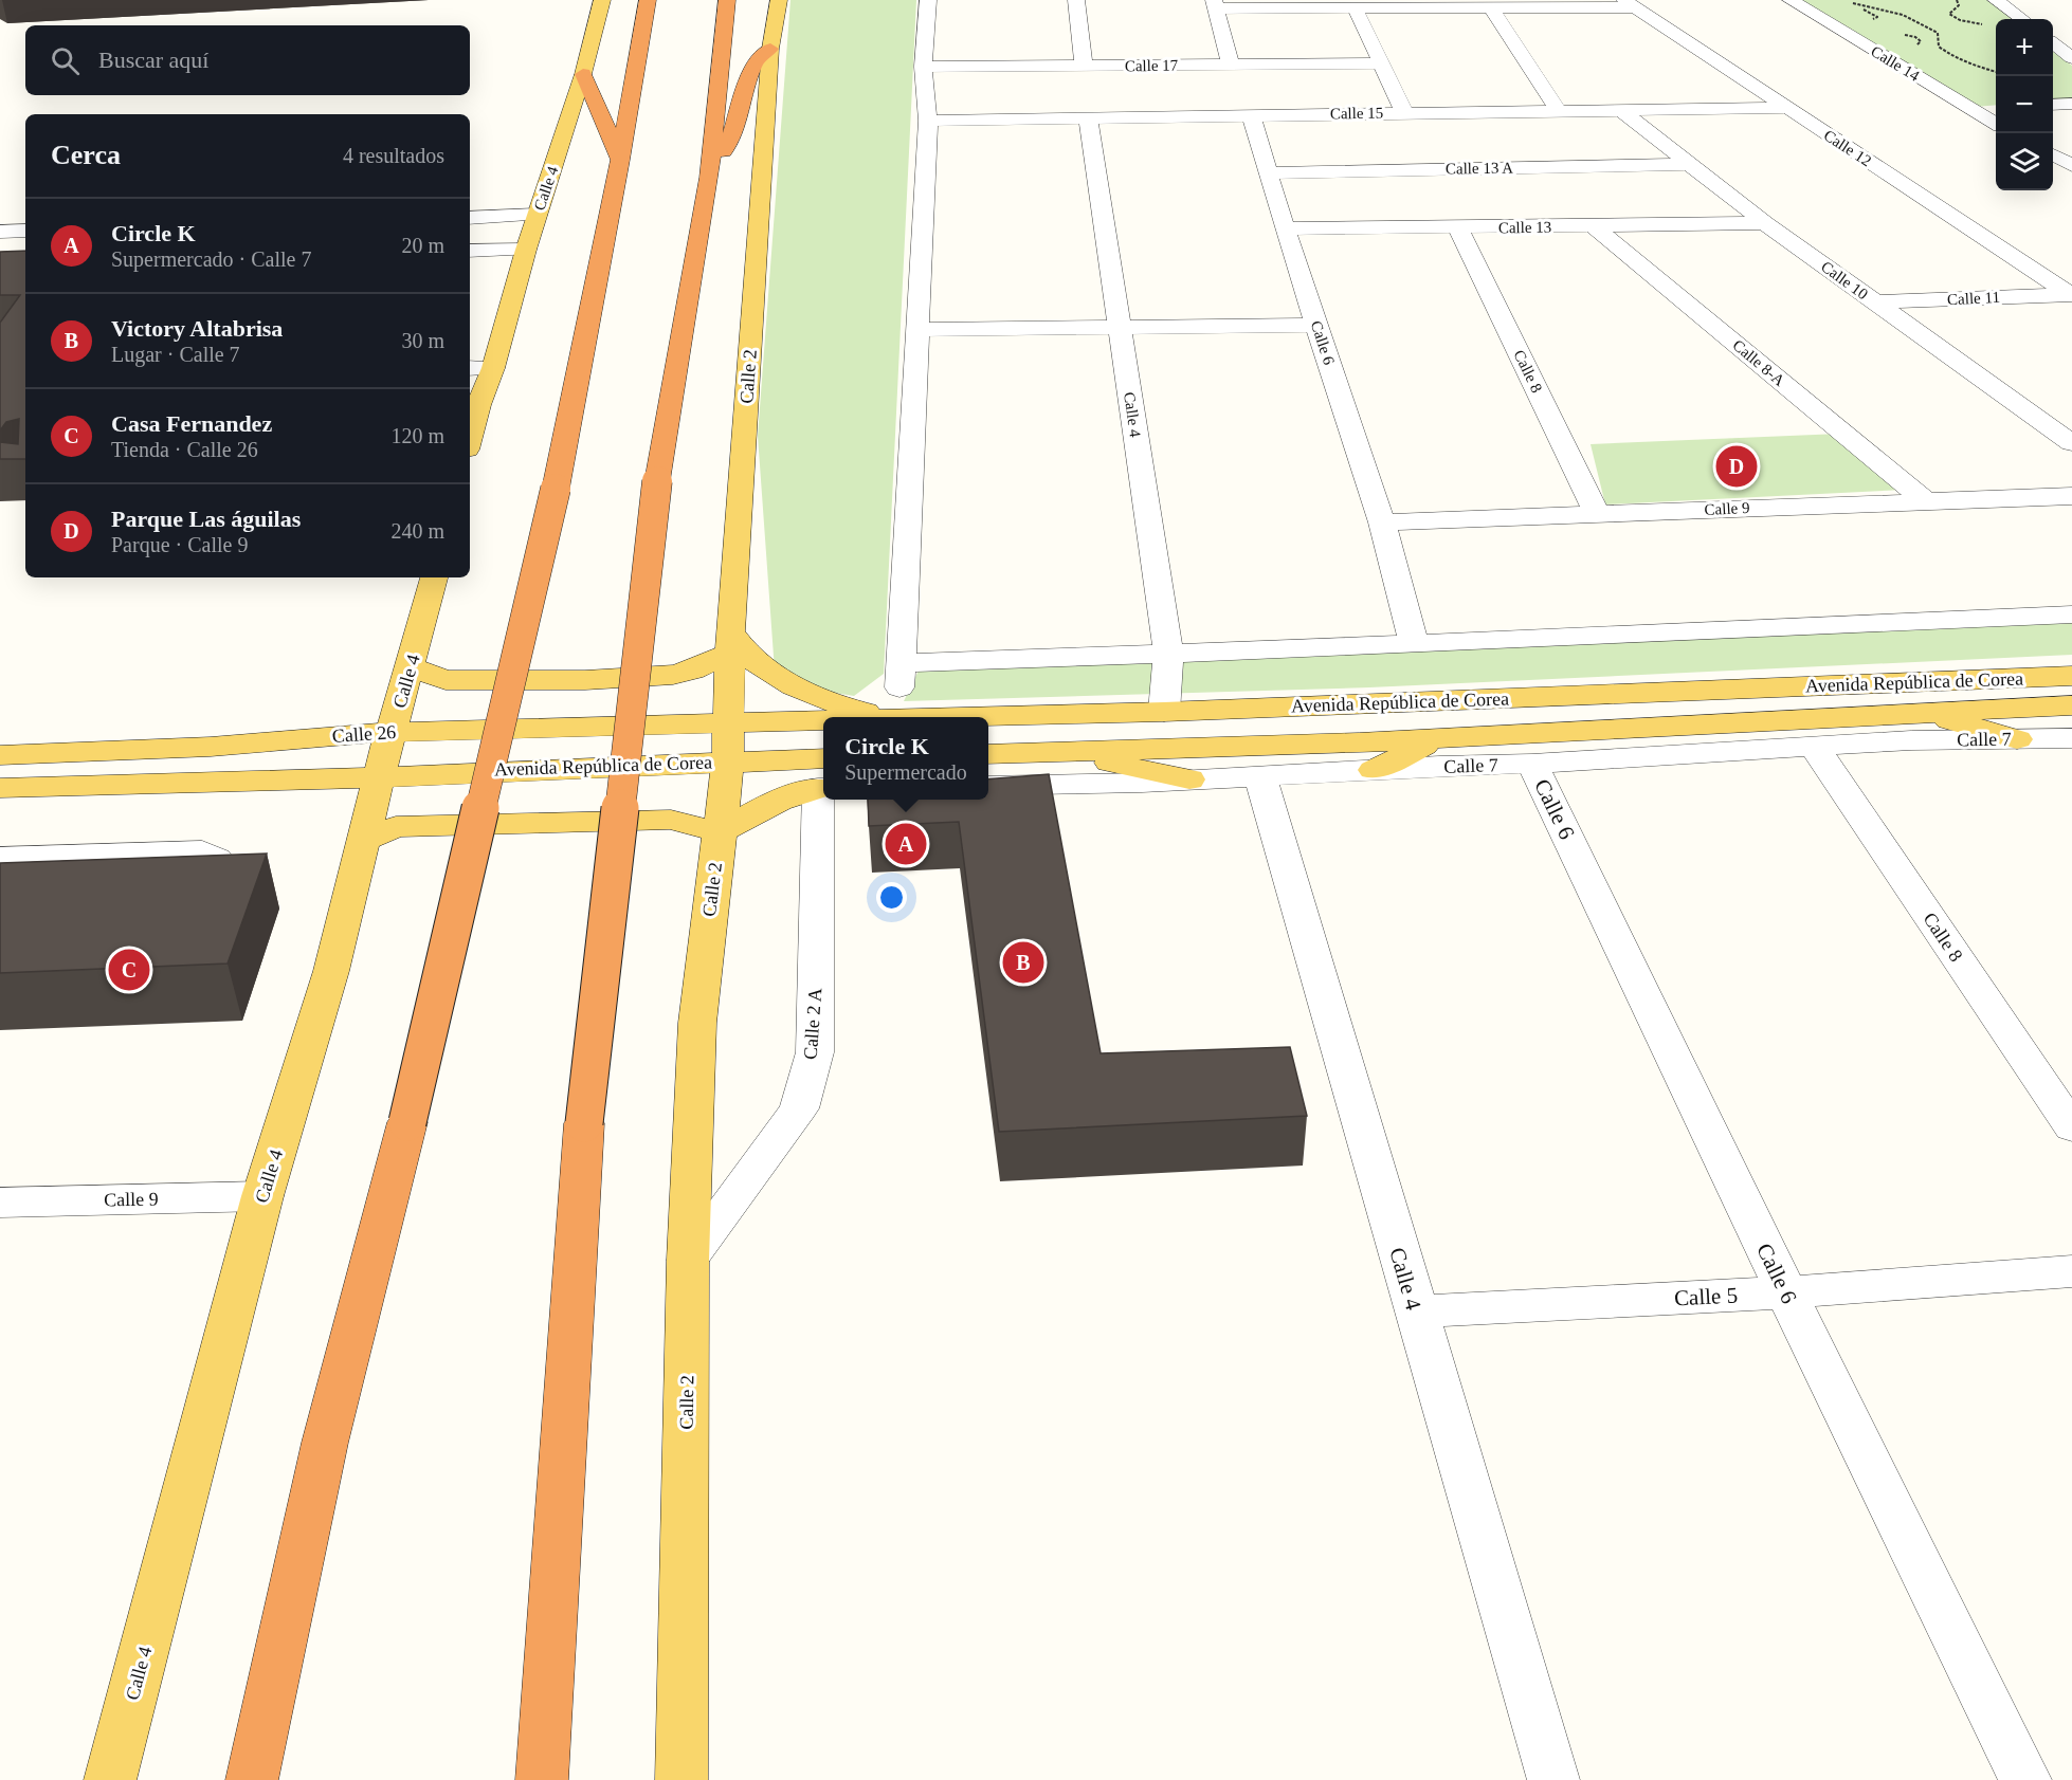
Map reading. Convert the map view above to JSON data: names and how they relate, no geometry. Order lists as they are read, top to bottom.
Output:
{
  "streets": {
    "main road": [
      "Calle 4",
      "Calle 2",
      "Avenida República de Corea",
      "Calle 26"
    ],
    "street": [
      "Calle 14",
      "Calle 17",
      "Calle 15",
      "Calle 12",
      "Calle 13 A",
      "Calle 13",
      "Calle 10",
      "Calle 11",
      "Calle 6",
      "Calle 8-A",
      "Calle 8",
      "Calle 9",
      "Calle 7",
      "Calle 2 A",
      "Calle 5"
    ]
  },
  "crossings": [
    ["Calle 15", "Calle 12"],
    ["Calle 15", "Calle 4"],
    ["Calle 15", "Calle 10"],
    ["Calle 15", "Calle 6"],
    ["Calle 12", "Calle 11"],
    ["Calle 13 A", "Calle 10"],
    ["Calle 13 A", "Calle 6"],
    ["Calle 4", "Calle 9"],
    ["Calle 4", "Avenida República de Corea"],
    ["Calle 4", "Calle 26"],
    ["Calle 4", "Calle 7"],
    ["Calle 4", "Calle 5"],
    ["Calle 13", "Calle 10"],
    ["Calle 13", "Calle 6"],
    ["Calle 13", "Calle 8-A"],
    ["Calle 13", "Calle 8"],
    ["Calle 10", "Calle 11"],
    ["Calle 6", "Calle 9"],
    ["Calle 6", "Calle 7"],
    ["Calle 6", "Calle 5"],
    ["Calle 8-A", "Calle 9"],
    ["Calle 8", "Calle 9"],
    ["Calle 8", "Calle 7"],
    ["Calle 2", "Avenida República de Corea"],
    ["Calle 2", "Calle 26"],
    ["Calle 2", "Calle 2 A"],
    ["Avenida República de Corea", "Calle 26"]
  ],
  "page": {
    "map_buttons": ["+", "−"],
    "search": "Buscar aquí",
    "heading": ["Cerca", "4 resultados"],
    "list": [
      {
        "mark": "A",
        "name": "Circle K",
        "note": "Supermercado · Calle 7",
        "value": "20 m"
      },
      {
        "mark": "B",
        "name": "Victory Altabrisa",
        "note": "Lugar · Calle 7",
        "value": "30 m"
      },
      {
        "mark": "C",
        "name": "Casa Fernandez",
        "note": "Tienda · Calle 26",
        "value": "120 m"
      },
      {
        "mark": "D",
        "name": "Parque Las águilas",
        "note": "Parque · Calle 9",
        "value": "240 m"
      }
    ],
    "pins": [
      "D",
      "A",
      "B",
      "C"
    ],
    "popup": ["Circle K", "Supermercado"]
  }
}
